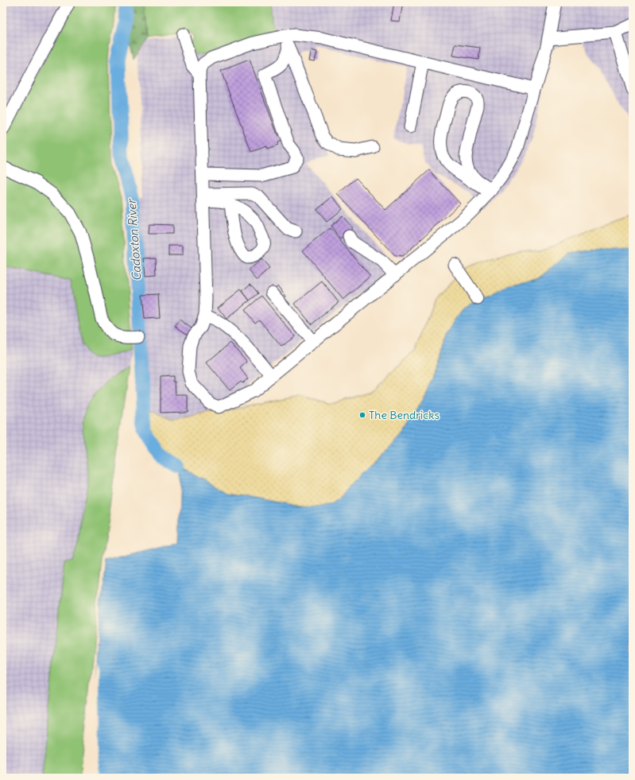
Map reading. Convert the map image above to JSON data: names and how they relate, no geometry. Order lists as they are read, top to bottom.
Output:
{
  "water": ["Cadoxton River"],
  "places": ["The Bendricks"]
}
